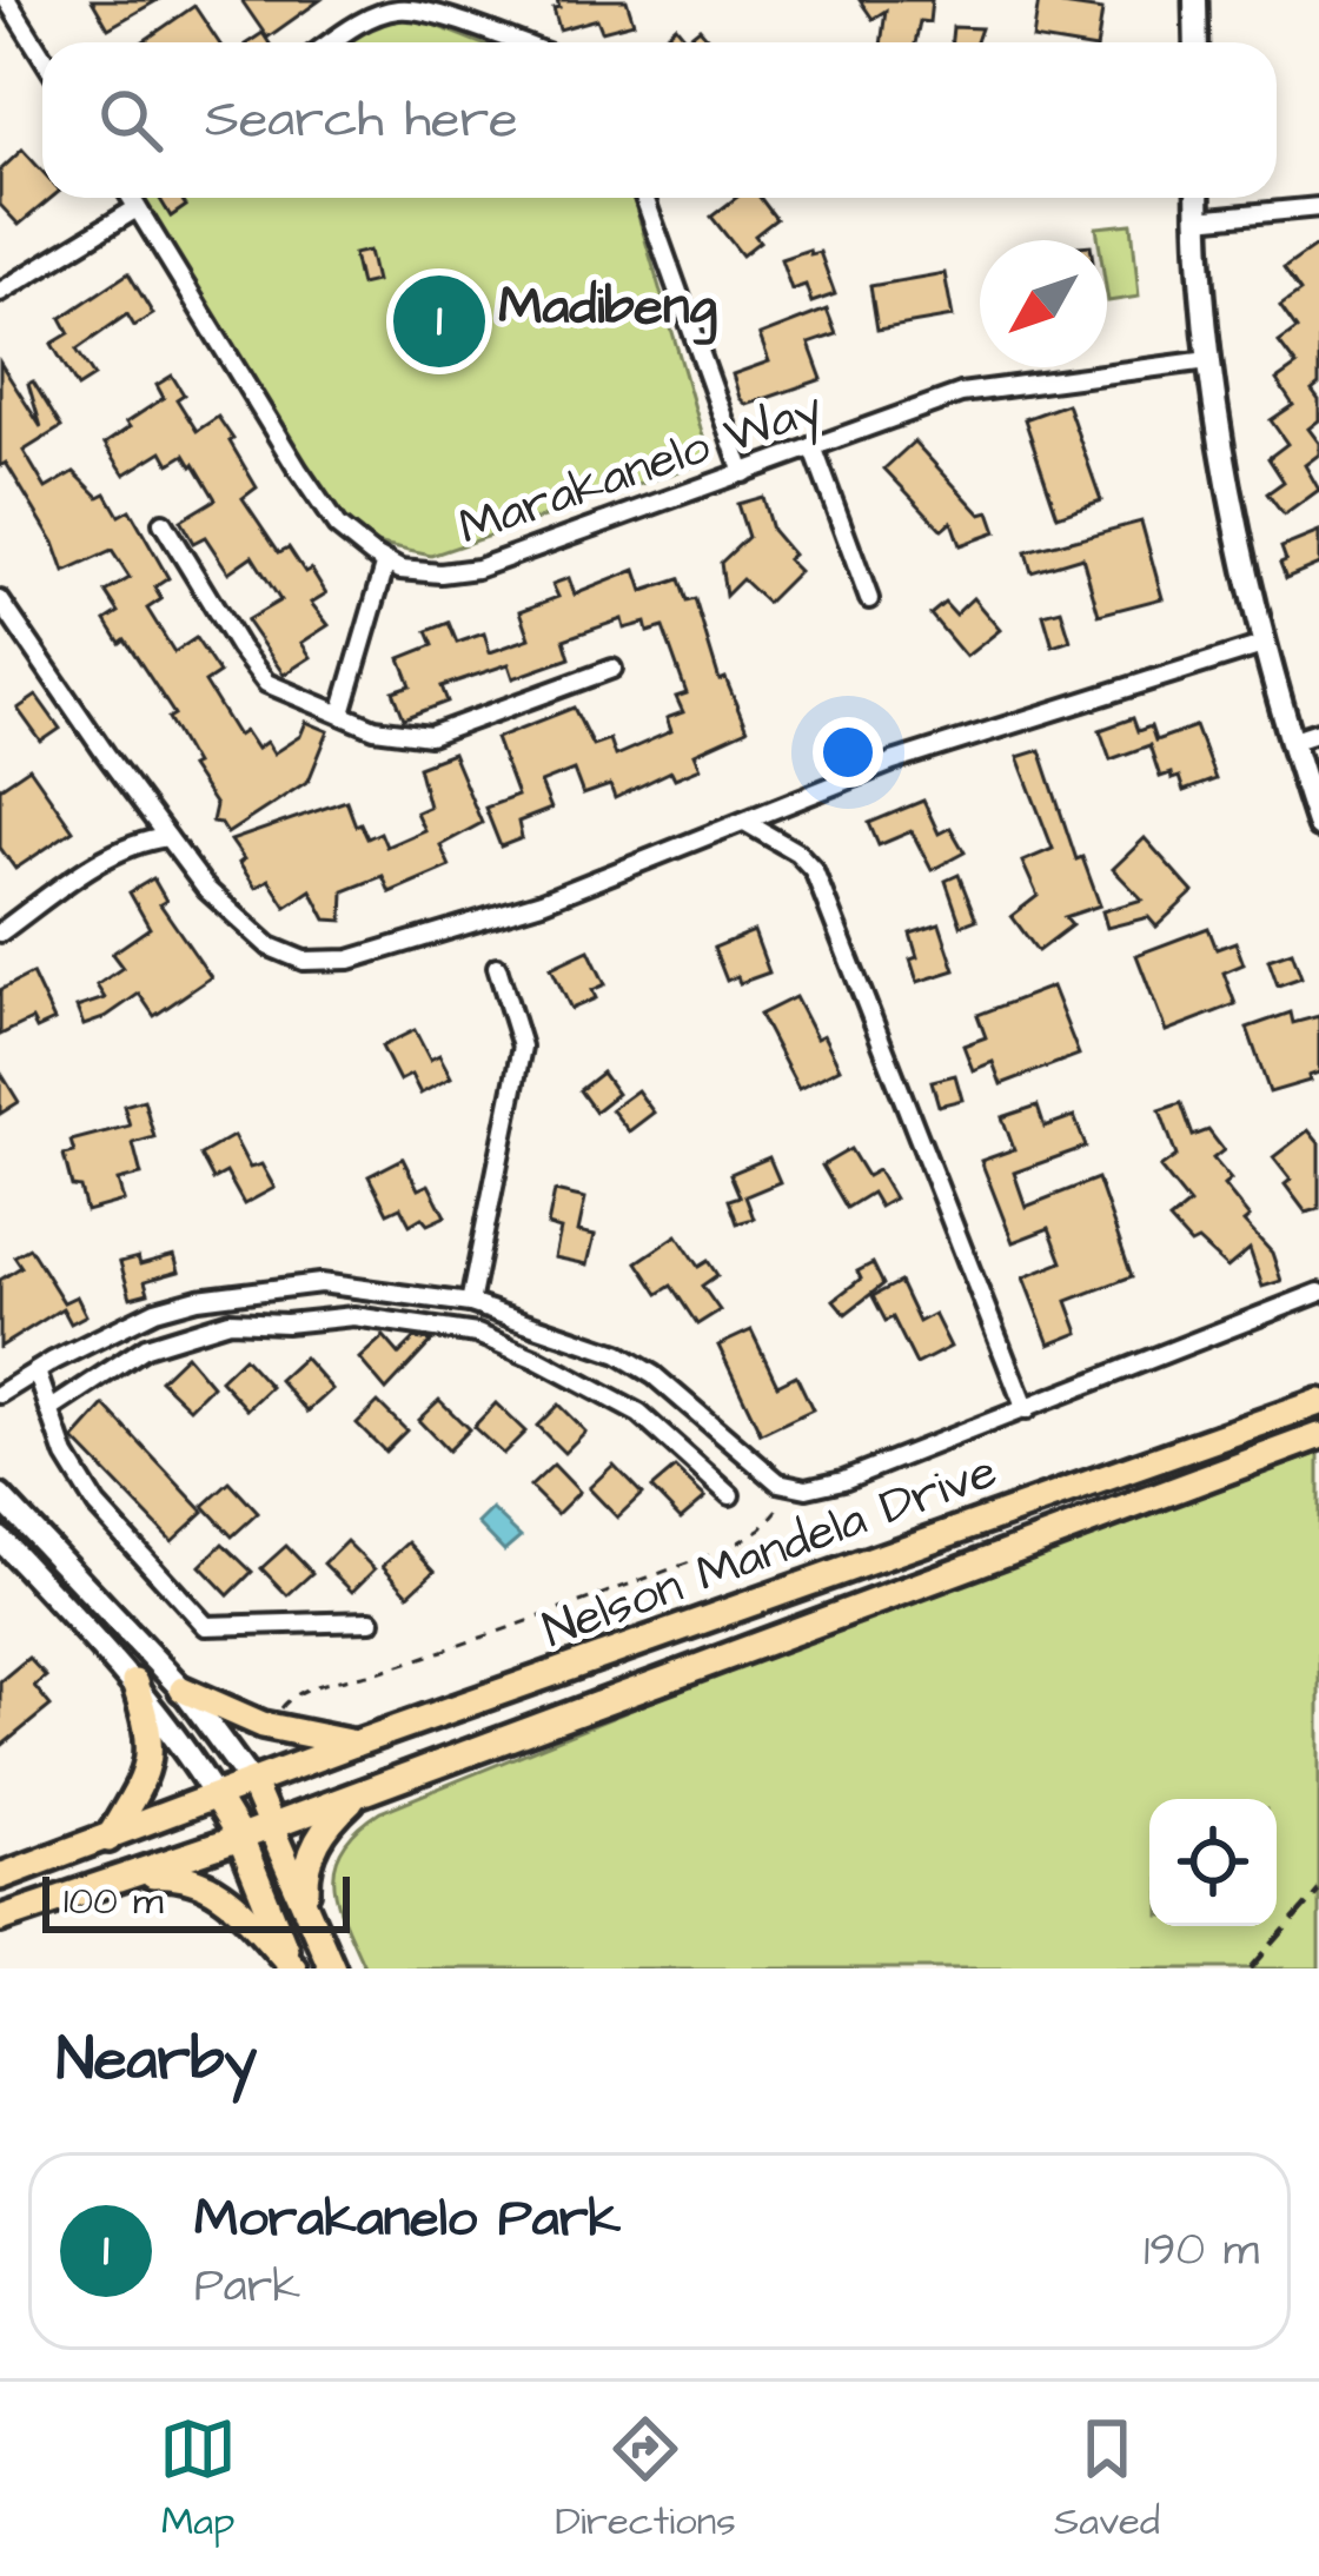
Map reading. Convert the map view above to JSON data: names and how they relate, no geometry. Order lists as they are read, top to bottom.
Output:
{
  "streets": {
    "main road": ["Nelson Mandela Drive"],
    "street": ["Marakanelo Way"]
  },
  "districts": ["Madibeng"],
  "scale_bar": "100 m",
  "north": "bottom left",
  "page": {
    "search": "Search here",
    "pins": "1",
    "scale": "100 m",
    "heading": "Nearby",
    "list": [
      {
        "mark": "1",
        "name": "Morakanelo Park",
        "note": "Park",
        "value": "190 m"
      }
    ],
    "nav": ["Map", "Directions", "Saved"]
  }
}
